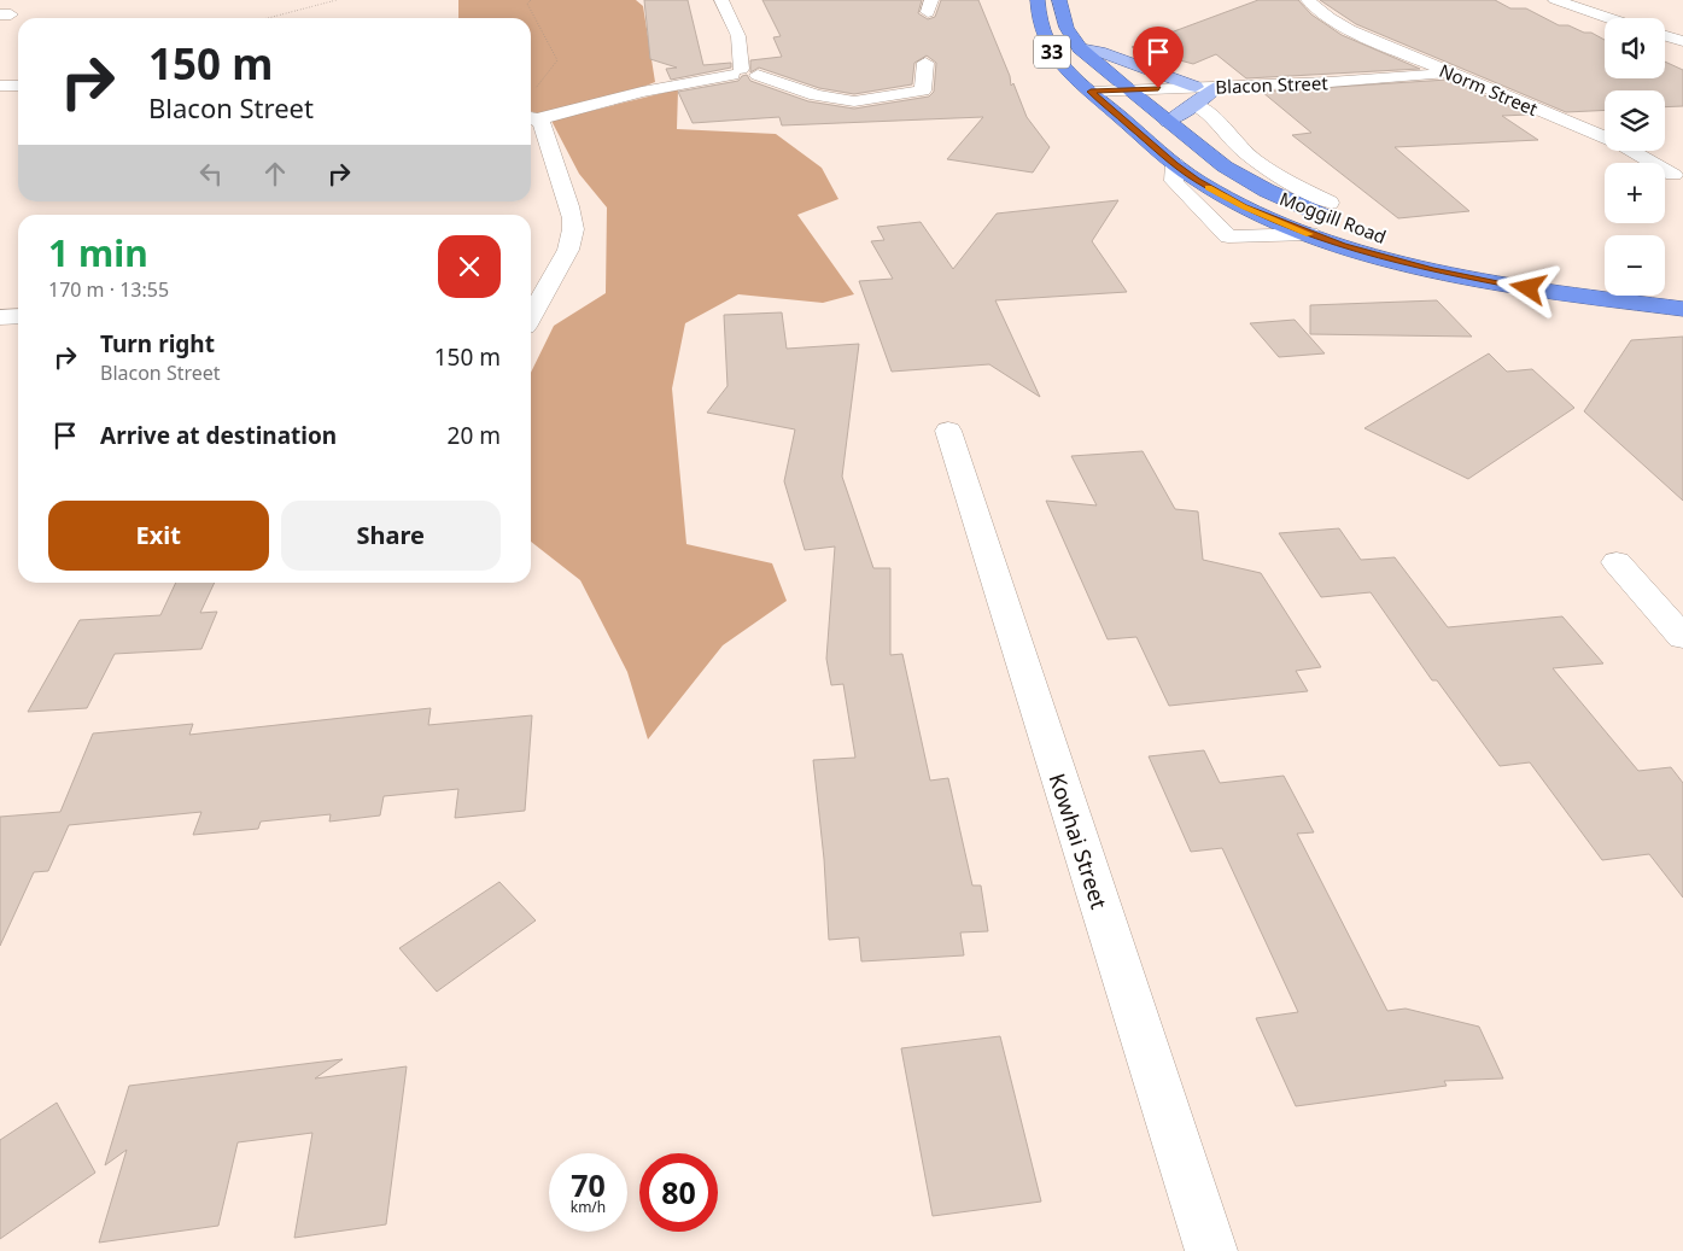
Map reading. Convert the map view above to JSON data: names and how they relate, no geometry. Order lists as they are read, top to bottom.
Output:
{
  "streets": {
    "highway": ["33", "Moggill Road"],
    "street": ["Blacon Street", "Norm Street", "Kowhai Street"]
  },
  "crossings": [
    ["Blacon Street", "Norm Street"],
    ["Blacon Street", "Moggill Road"]
  ],
  "page": {
    "map_buttons": ["+", "−"],
    "turn": ["150 m", "Blacon Street"],
    "heading": ["1 min", "170 m · 13:55"],
    "list": [
      {
        "name": "Turn right",
        "note": "Blacon Street",
        "value": "150 m"
      },
      {
        "name": "Arrive at destination",
        "value": "20 m"
      }
    ],
    "buttons": ["Exit", "Share"],
    "speed": "70 km/h",
    "limit": "80"
  }
}
